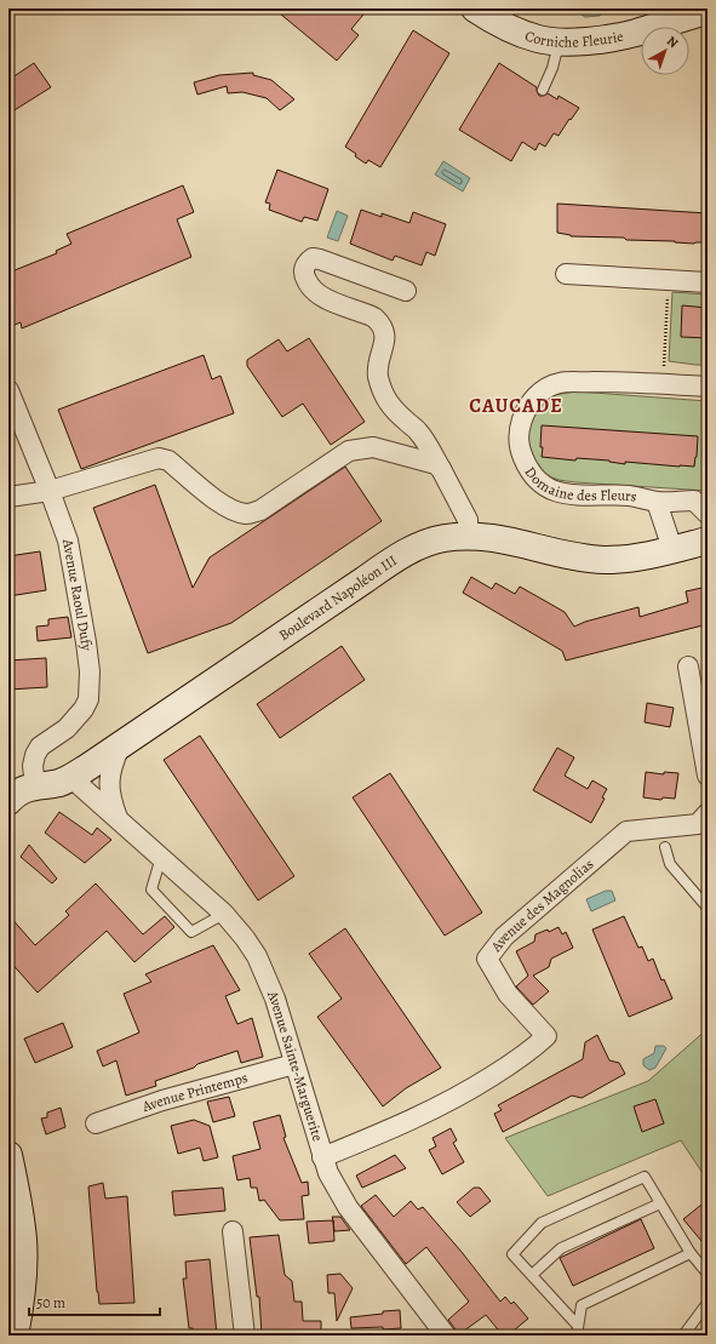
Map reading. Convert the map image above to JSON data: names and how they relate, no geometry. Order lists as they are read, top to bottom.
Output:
{
  "streets": {
    "main road": ["Corniche Fleurie", "Boulevard Napoléon III"],
    "street": [
      "Domaine des Fleurs",
      "Avenue Raoul Dufy",
      "Avenue des Magnolias",
      "Avenue Sainte-Marguerite",
      "Avenue Printemps"
    ]
  },
  "crossings": [
    ["Avenue Raoul Dufy", "Boulevard Napoléon III"],
    ["Boulevard Napoléon III", "Avenue Sainte-Marguerite"],
    ["Avenue des Magnolias", "Avenue Sainte-Marguerite"],
    ["Avenue Sainte-Marguerite", "Avenue Printemps"]
  ],
  "districts": ["CAUCADE"],
  "scale_bar": "50 m",
  "north": "top right"
}
